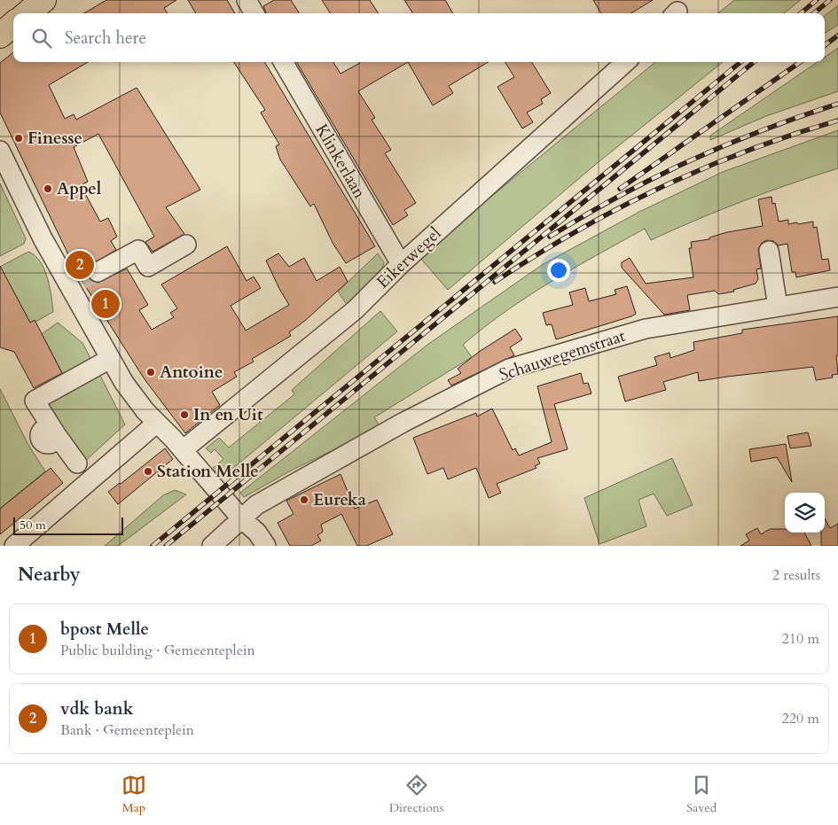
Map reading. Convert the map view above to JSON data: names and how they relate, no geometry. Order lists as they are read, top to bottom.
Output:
{
  "streets": {
    "street": ["Klinkerlaan", "Eikerwegel", "Schauwegemstraat"]
  },
  "crossings": [
    ["Klinkerlaan", "Eikerwegel"]
  ],
  "places": [
    "Finesse",
    "Appel",
    "Antoine",
    "In en Uit",
    "Station Melle",
    "Eureka"
  ],
  "scale_bar": "50 m",
  "page": {
    "search": "Search here",
    "pins": ["2", "1"],
    "scale": "50 m",
    "heading": ["Nearby", "2 results"],
    "list": [
      {
        "mark": "1",
        "name": "bpost Melle",
        "note": "Public building · Gemeenteplein",
        "value": "210 m"
      },
      {
        "mark": "2",
        "name": "vdk bank",
        "note": "Bank · Gemeenteplein",
        "value": "220 m"
      }
    ],
    "nav": ["Map", "Directions", "Saved"]
  }
}
